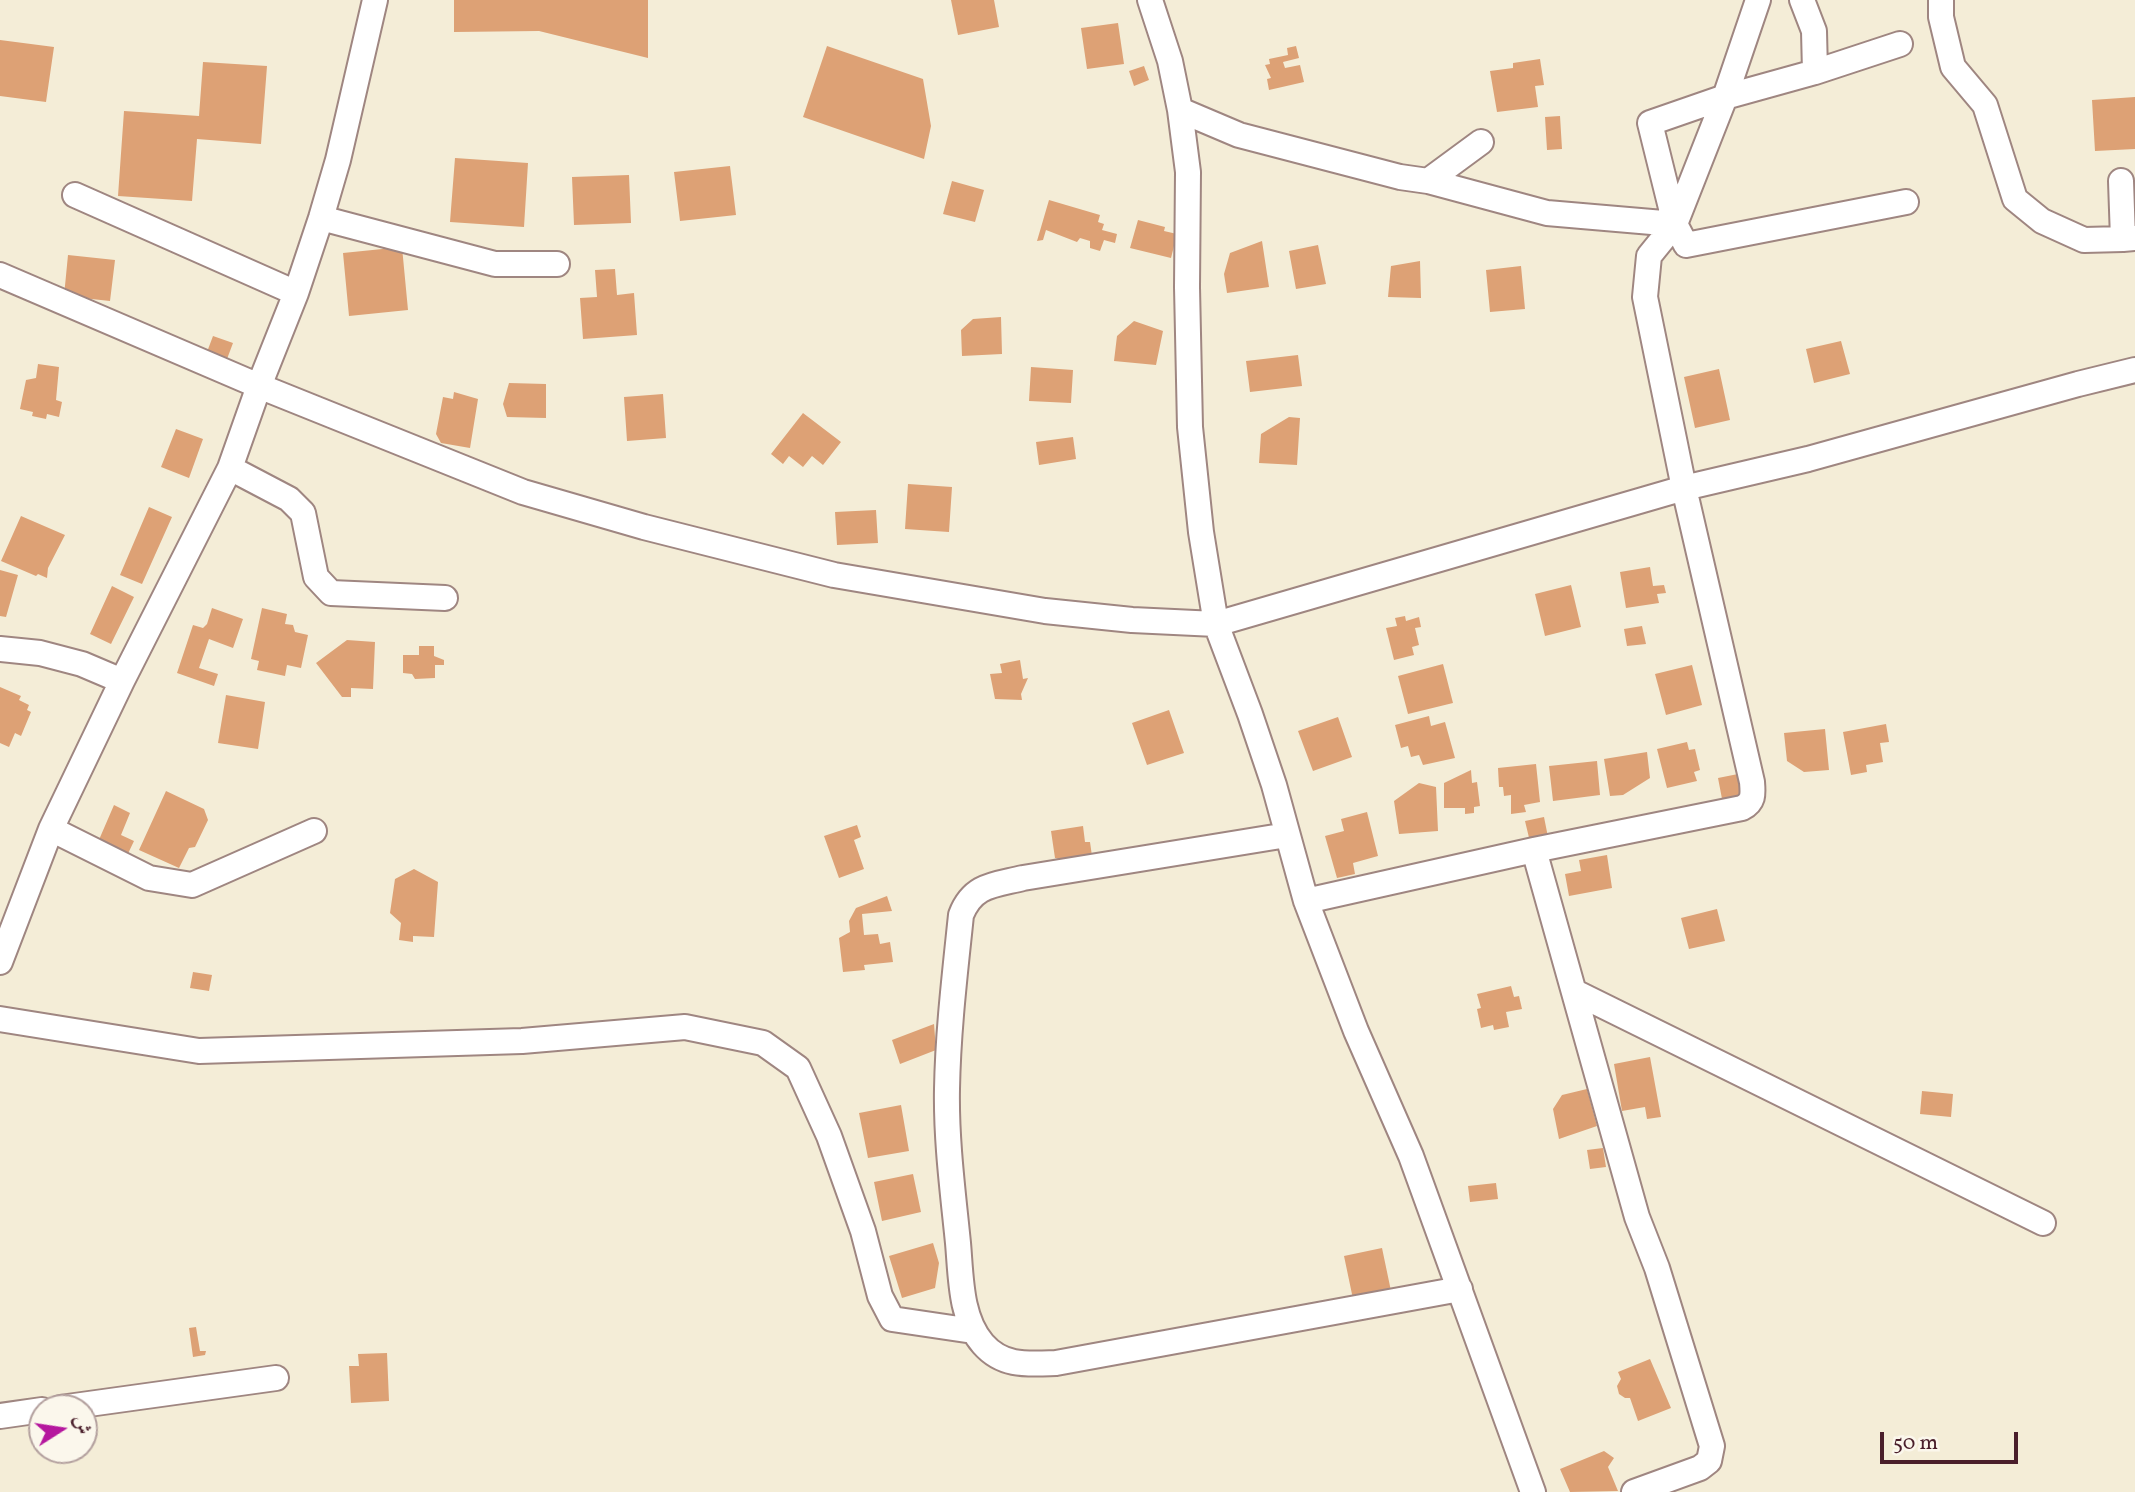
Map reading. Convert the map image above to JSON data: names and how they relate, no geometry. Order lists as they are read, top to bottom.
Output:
{
  "scale_bar": "50 m",
  "north": "right"
}
